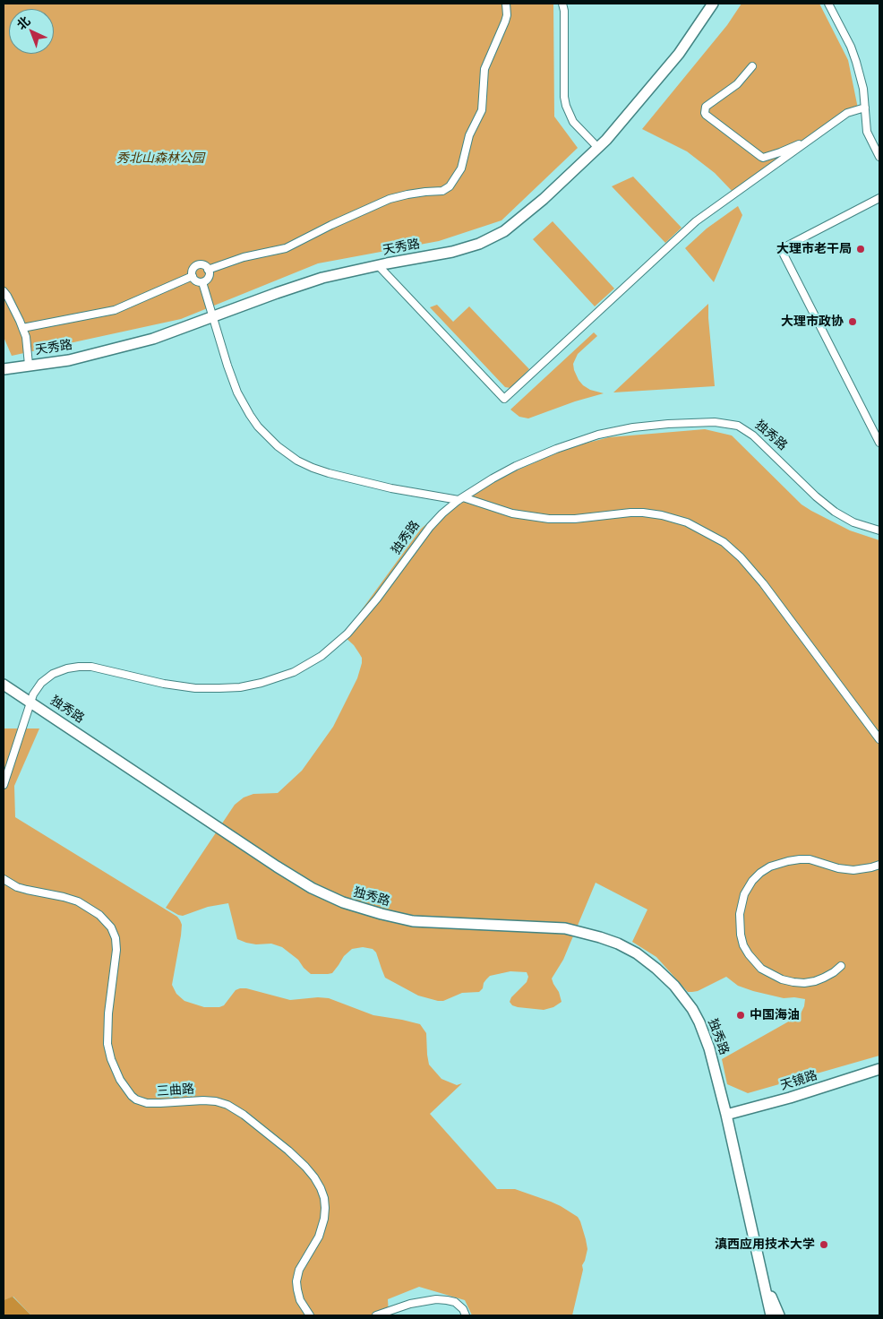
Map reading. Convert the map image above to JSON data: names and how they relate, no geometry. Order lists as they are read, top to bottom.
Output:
{
  "streets": {
    "main road": ["天秀路", "独秀路", "天镜路"],
    "street": ["三曲路"]
  },
  "crossings": [
    ["独秀路", "天镜路"]
  ],
  "parks": ["秀北山森林公园"],
  "places": [
    "大理市老干局",
    "大理市政协",
    "中国海油",
    "滇西应用技术大学"
  ],
  "north": "top left"
}
